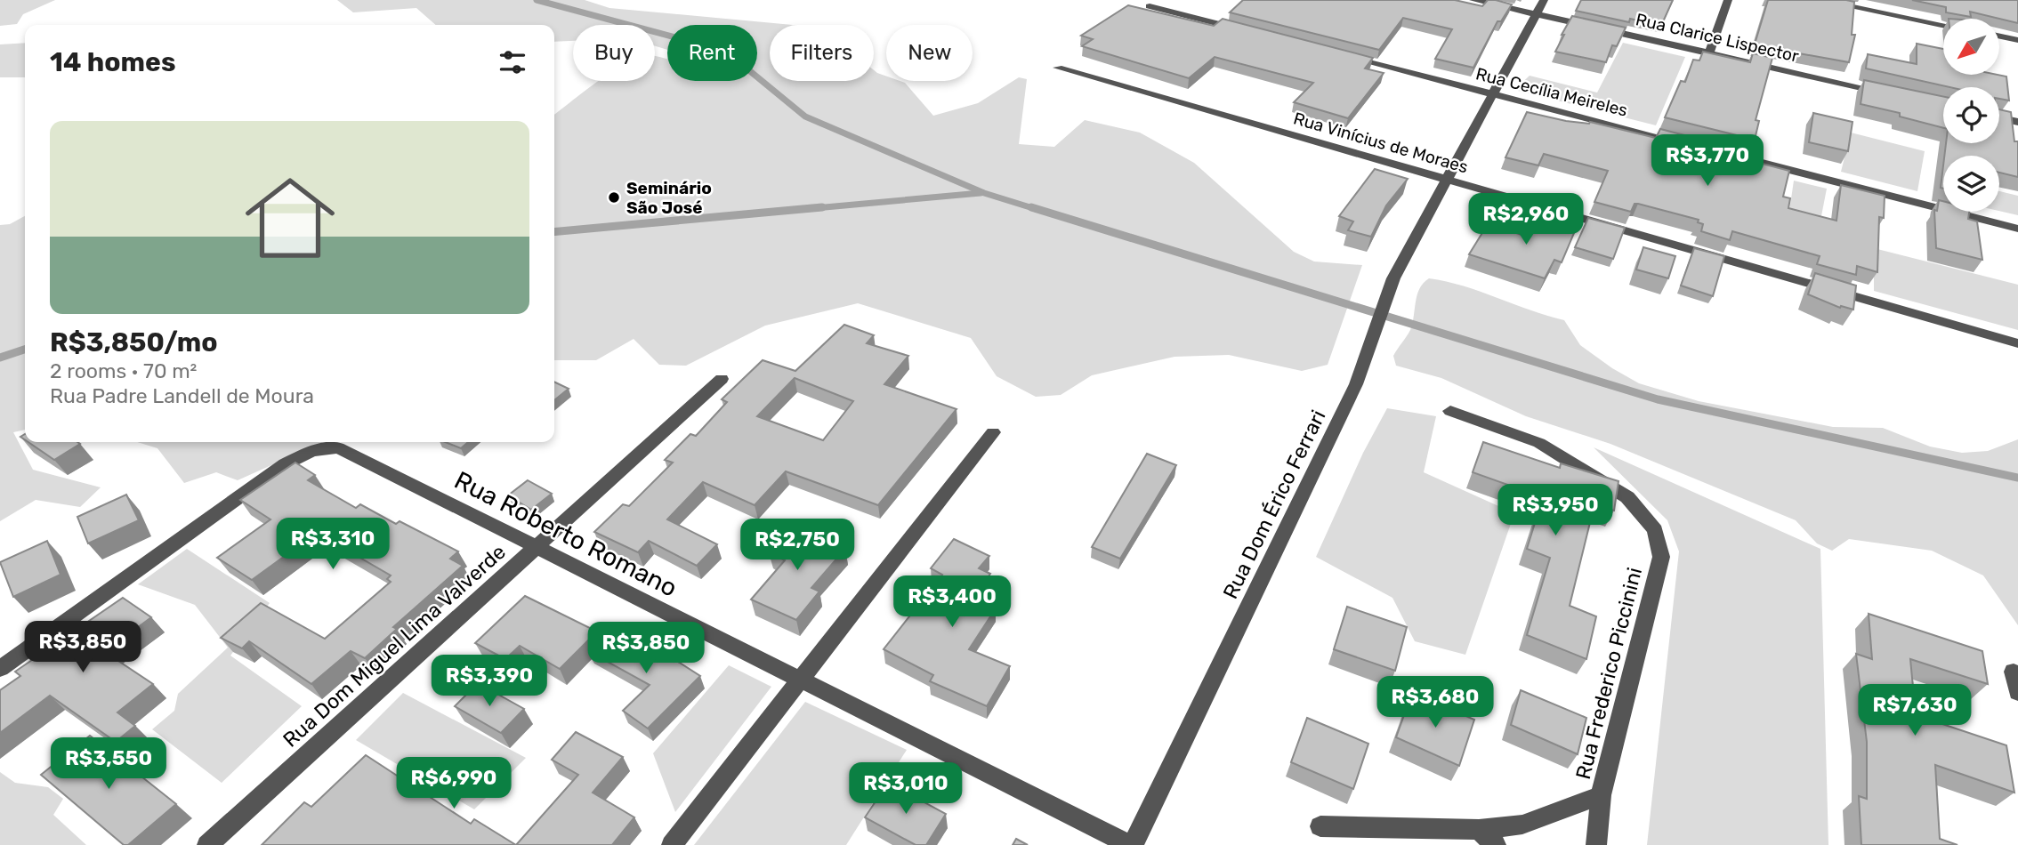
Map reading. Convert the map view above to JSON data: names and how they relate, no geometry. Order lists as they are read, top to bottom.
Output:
{
  "streets": {
    "street": [
      "Rua Clarice Lispector",
      "Rua Cecília Meireles",
      "Rua Vinícius de Moraes",
      "Rua Dom Érico Ferrari",
      "Rua Roberto Romano",
      "Rua Dom Miguel Lima Valverde",
      "Rua Frederico Piccinini"
    ]
  },
  "crossings": [
    ["Rua Clarice Lispector", "Rua Dom Érico Ferrari"],
    ["Rua Cecília Meireles", "Rua Dom Érico Ferrari"],
    ["Rua Vinícius de Moraes", "Rua Dom Érico Ferrari"],
    ["Rua Dom Érico Ferrari", "Rua Roberto Romano"],
    ["Rua Roberto Romano", "Rua Dom Miguel Lima Valverde"]
  ],
  "places": ["Seminário São José"],
  "north": "bottom left",
  "page": {
    "chip": [
      "Buy",
      "Rent",
      "Filters",
      "New"
    ],
    "heading": "14 homes",
    "list": [
      {
        "name": "R$3,850/mo",
        "note": "2 rooms · 70 m² · Rua Padre Landell de Moura"
      }
    ],
    "price": [
      "R$3,770",
      "R$2,960",
      "R$3,950",
      "R$3,310",
      "R$2,750",
      "R$3,400",
      "R$3,850",
      "R$3,850",
      "R$3,390",
      "R$3,680",
      "R$7,630",
      "R$3,550",
      "R$6,990",
      "R$3,010"
    ]
  }
}
